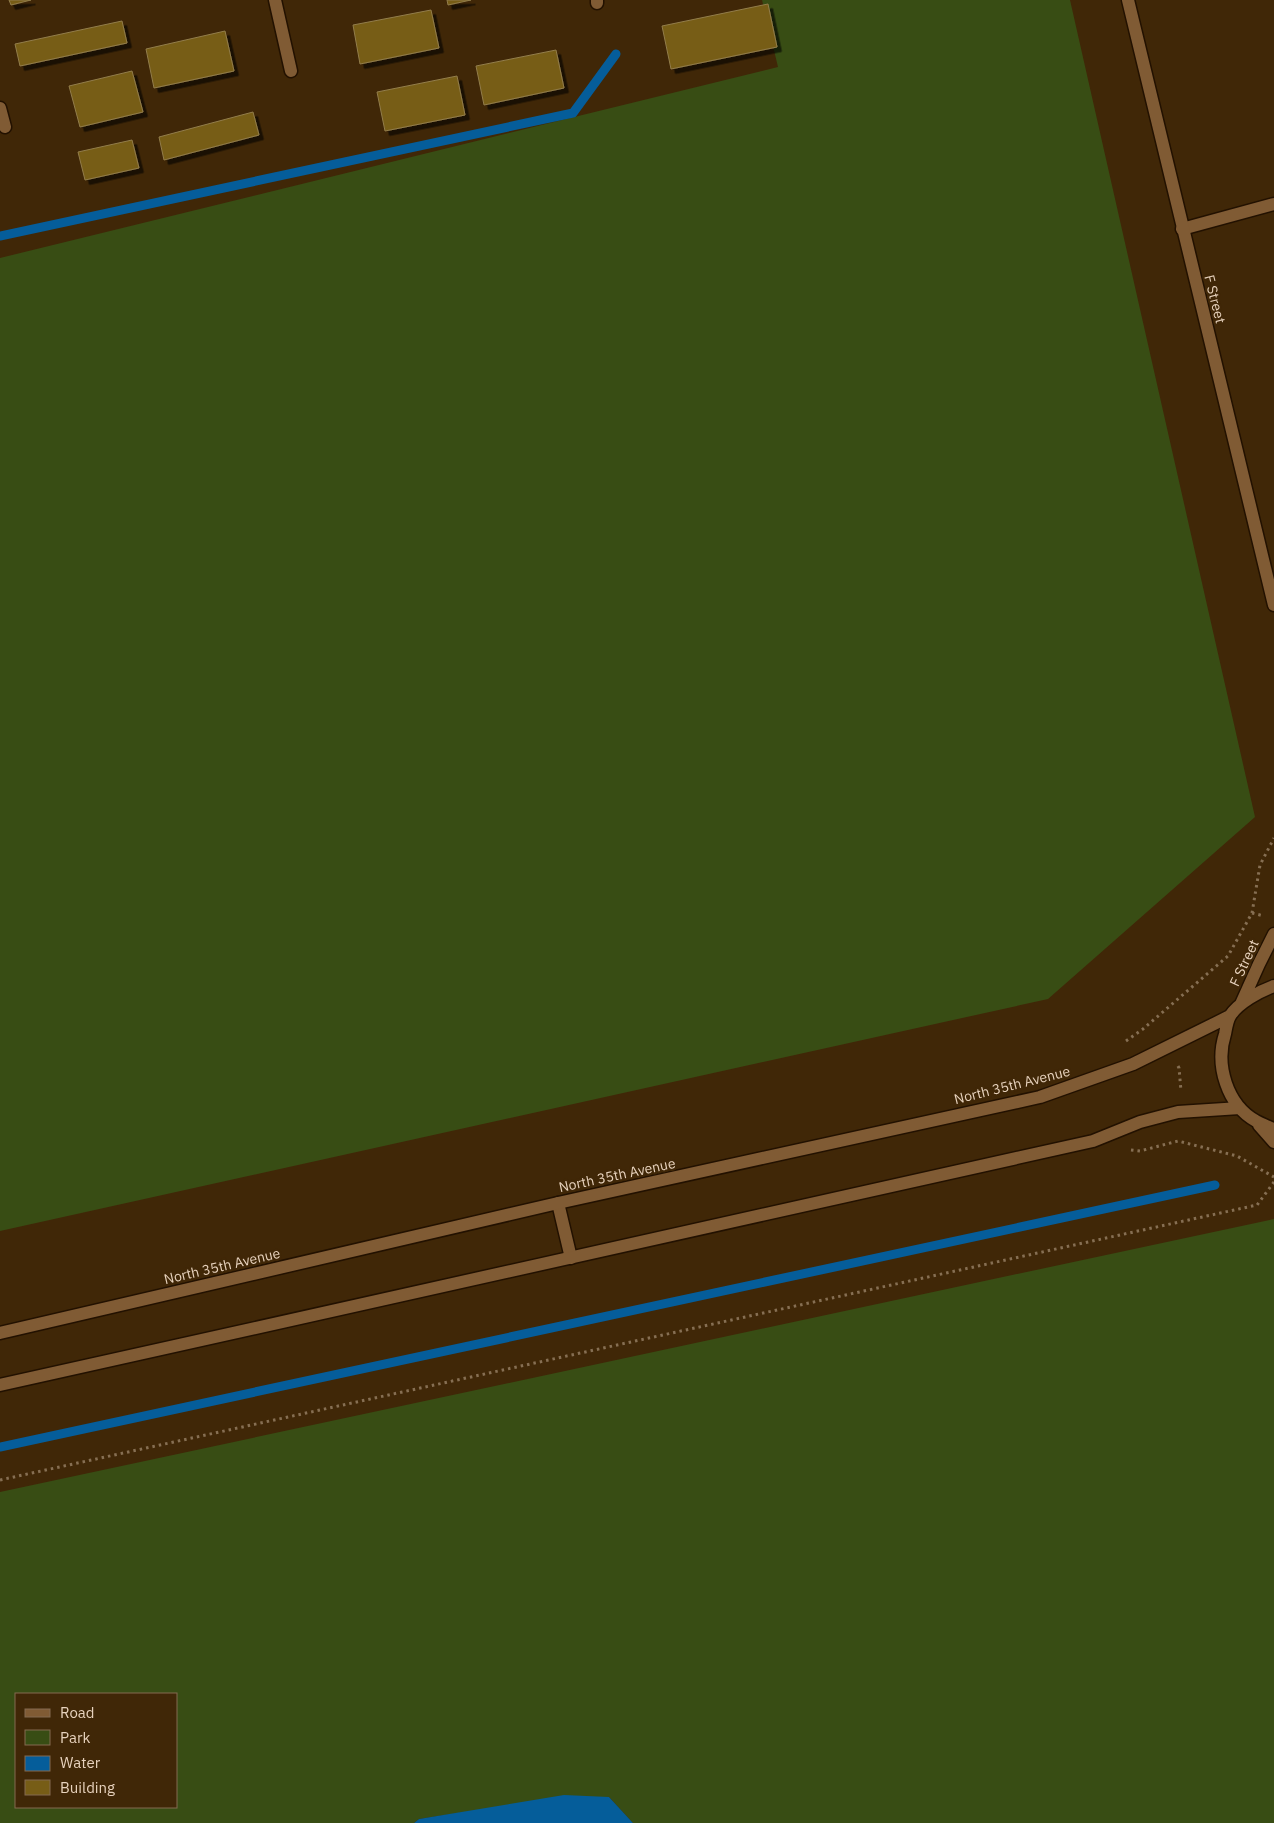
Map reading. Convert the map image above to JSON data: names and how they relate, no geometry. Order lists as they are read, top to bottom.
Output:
{
  "streets": {
    "street": ["F Street", "North 35th Avenue"]
  },
  "crossings": [
    ["F Street", "North 35th Avenue"]
  ],
  "legend": [
    "Road",
    "Park",
    "Water",
    "Building"
  ]
}
